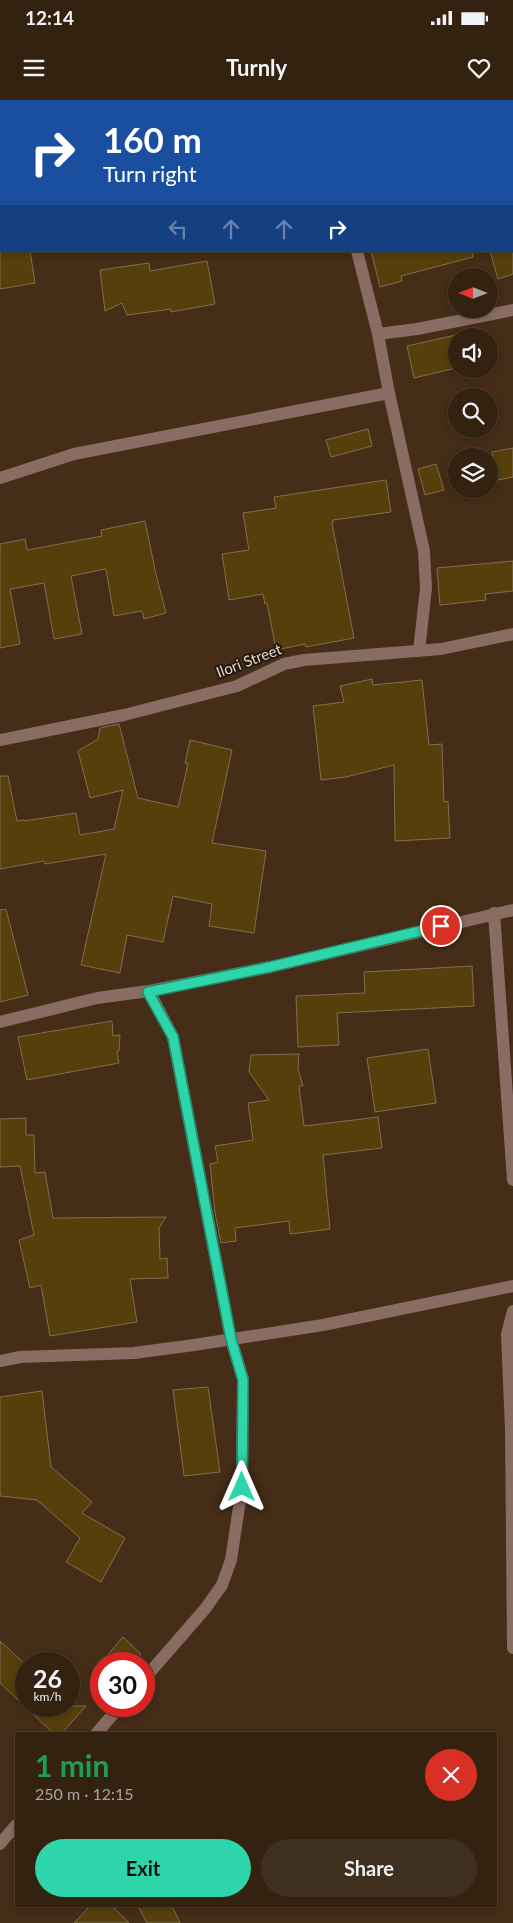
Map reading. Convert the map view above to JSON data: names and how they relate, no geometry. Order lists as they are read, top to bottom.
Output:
{
  "streets": {
    "street": ["Ilori Street"]
  },
  "north": "left",
  "page": {
    "status": "12:14",
    "header": "Turnly",
    "turn": ["160 m", "Turn right"],
    "speed": "26 km/h",
    "limit": "30",
    "heading": ["1 min", "250 m · 12:15"],
    "buttons": ["Exit", "Share"]
  }
}
